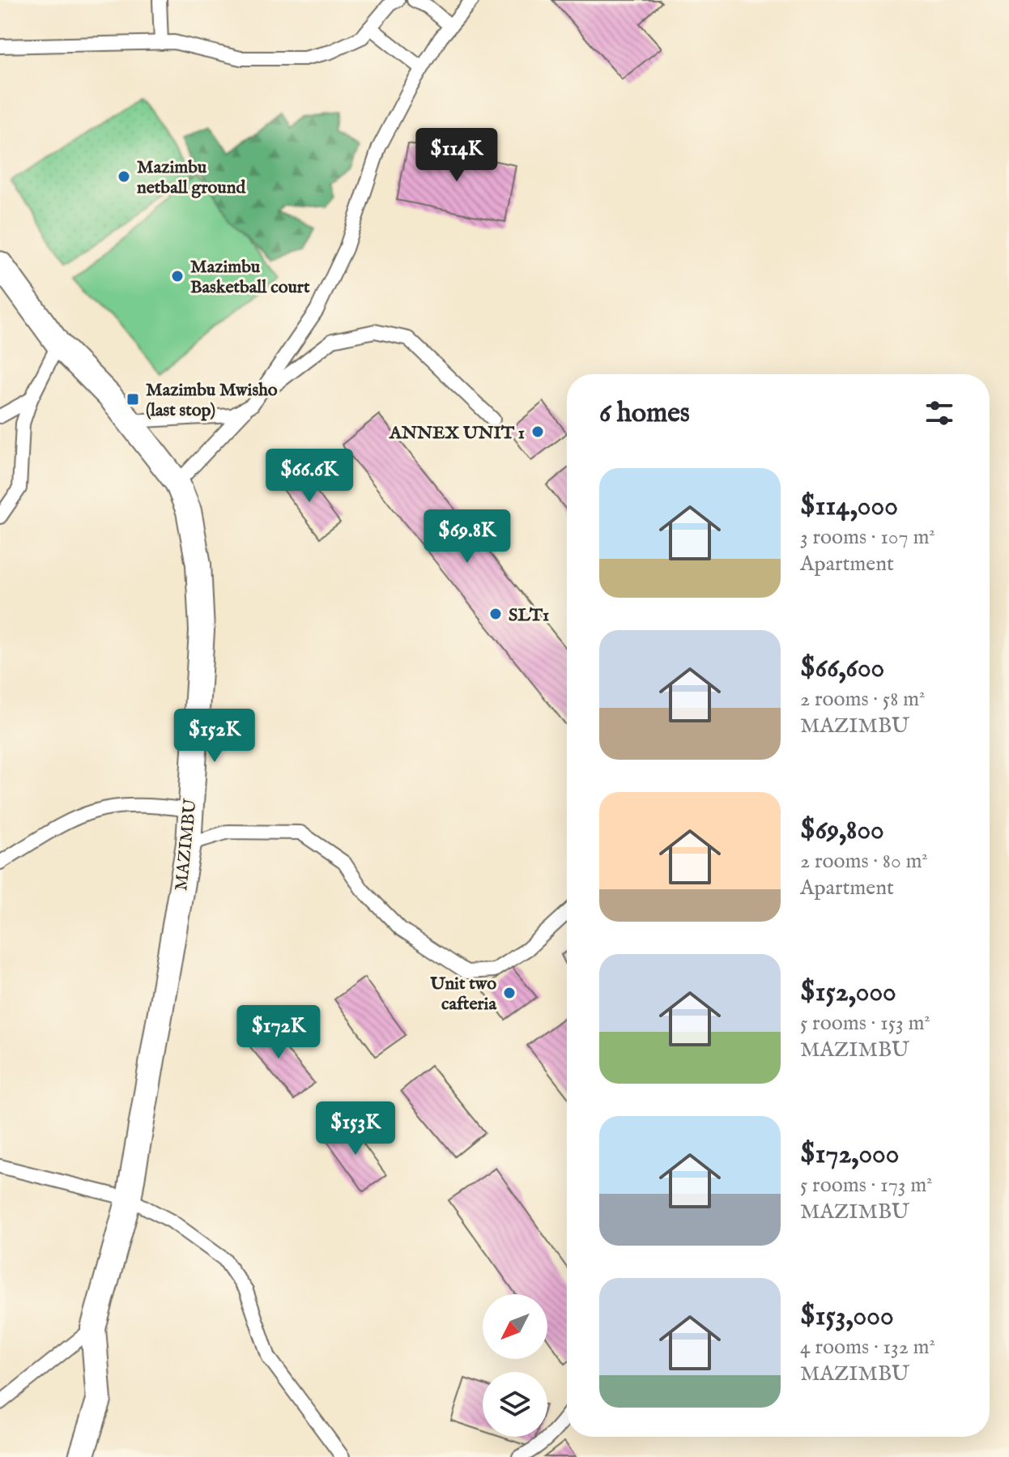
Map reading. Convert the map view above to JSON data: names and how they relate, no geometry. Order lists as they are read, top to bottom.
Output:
{
  "streets": {
    "street": ["MAZIMBU"]
  },
  "places": {
    "other": [
      "Mazimbu netball ground",
      "Mazimbu Basketball court",
      "ANNEX UNIT 1",
      "SLT1",
      "Unit two cafteria"
    ],
    "transit": ["Mazimbu Mwisho (last stop)"]
  },
  "north": "bottom left",
  "page": {
    "price": [
      "$114K",
      "$66.6K",
      "$69.8K",
      "$152K",
      "$172K",
      "$153K"
    ],
    "heading": "6 homes",
    "list": [
      {
        "name": "$114,000",
        "note": "3 rooms · 107 m² · Apartment"
      },
      {
        "name": "$66,600",
        "note": "2 rooms · 58 m² · MAZIMBU"
      },
      {
        "name": "$69,800",
        "note": "2 rooms · 80 m² · Apartment"
      },
      {
        "name": "$152,000",
        "note": "5 rooms · 153 m² · MAZIMBU"
      },
      {
        "name": "$172,000",
        "note": "5 rooms · 173 m² · MAZIMBU"
      },
      {
        "name": "$153,000",
        "note": "4 rooms · 132 m² · MAZIMBU"
      }
    ]
  }
}
